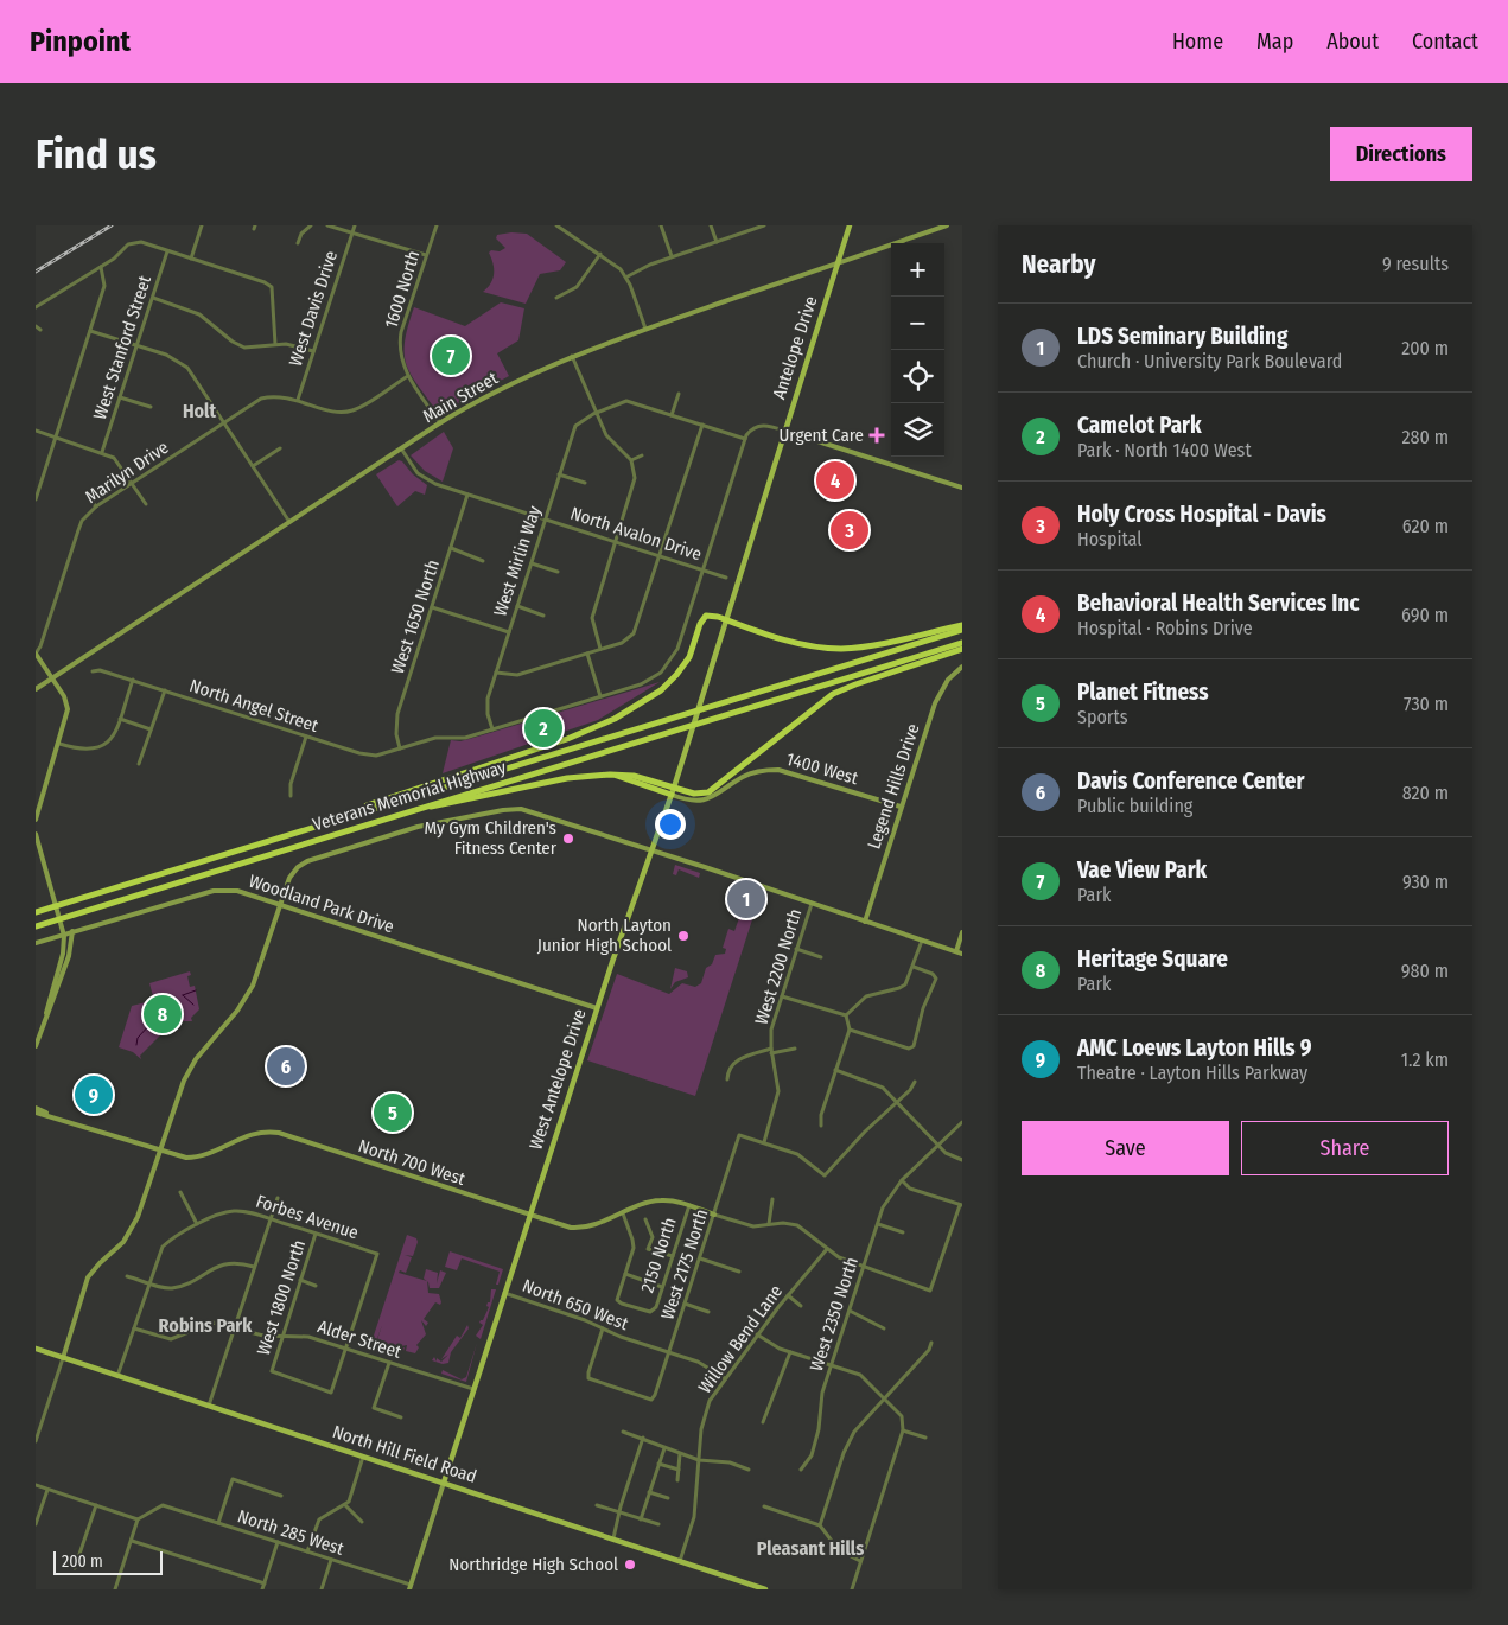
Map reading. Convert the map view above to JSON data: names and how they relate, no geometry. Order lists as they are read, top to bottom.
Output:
{
  "streets": {
    "highway": ["Veterans Memorial Highway"],
    "main road": ["Antelope Drive", "West Antelope Drive", "North Hill Field Road"],
    "street": [
      "1600 North",
      "West Davis Drive",
      "West Stanford Street",
      "Main Street",
      "Marilyn Drive",
      "North Avalon Drive",
      "West Mirlin Way",
      "West 1650 North",
      "North Angel Street",
      "1400 West",
      "Legend Hills Drive",
      "Woodland Park Drive",
      "West 2200 North",
      "North 700 West",
      "Forbes Avenue",
      "2150 North",
      "West 2175 North",
      "West 1800 North",
      "North 650 West",
      "West 2350 North",
      "Alder Street",
      "Willow Bend Lane",
      "North 285 West"
    ]
  },
  "crossings": [
    ["1600 North", "Main Street"],
    ["1600 North", "Marilyn Drive"],
    ["West Davis Drive", "Marilyn Drive"],
    ["Antelope Drive", "Main Street"],
    ["Antelope Drive", "West Antelope Drive"],
    ["Main Street", "North Avalon Drive"],
    ["North Avalon Drive", "West Mirlin Way"],
    ["North Avalon Drive", "West 1650 North"],
    ["North Avalon Drive", "North Angel Street"],
    ["West Mirlin Way", "North Angel Street"],
    ["West 1650 North", "North Angel Street"],
    ["1400 West", "Legend Hills Drive"],
    ["1400 West", "West Antelope Drive"],
    ["Woodland Park Drive", "West Antelope Drive"],
    ["West 2200 North", "West 2175 North"],
    ["West Antelope Drive", "North 700 West"],
    ["West Antelope Drive", "North 650 West"],
    ["West Antelope Drive", "Alder Street"],
    ["West Antelope Drive", "North Hill Field Road"],
    ["West Antelope Drive", "North 285 West"],
    ["North 700 West", "2150 North"],
    ["Forbes Avenue", "West 1800 North"],
    ["Forbes Avenue", "Alder Street"],
    ["Forbes Avenue", "North Hill Field Road"],
    ["West 2175 North", "North 650 West"],
    ["West 1800 North", "Alder Street"],
    ["North 650 West", "Willow Bend Lane"],
    ["Willow Bend Lane", "North Hill Field Road"]
  ],
  "districts": ["Holt", "Robins Park", "Pleasant Hills"],
  "places": {
    "health": ["Urgent Care"],
    "other": ["My Gym Children's Fitness Center", "North Layton Junior High School", "Northridge High School"]
  },
  "scale_bar": "200 m",
  "page": {
    "header": "Pinpoint",
    "nav": [
      "Home",
      "Map",
      "About",
      "Contact"
    ],
    "buttons": [
      "Directions",
      ["Save", "Share"]
    ],
    "title": "Find us",
    "heading": ["Nearby", "9 results"],
    "map_buttons": ["+", "−"],
    "list": [
      {
        "mark": "1",
        "name": "LDS Seminary Building",
        "note": "Church · University Park Boulevard",
        "value": "200 m"
      },
      {
        "mark": "2",
        "name": "Camelot Park",
        "note": "Park · North 1400 West",
        "value": "280 m"
      },
      {
        "mark": "3",
        "name": "Holy Cross Hospital - Davis",
        "note": "Hospital",
        "value": "620 m"
      },
      {
        "mark": "4",
        "name": "Behavioral Health Services Inc",
        "note": "Hospital · Robins Drive",
        "value": "690 m"
      },
      {
        "mark": "5",
        "name": "Planet Fitness",
        "note": "Sports",
        "value": "730 m"
      },
      {
        "mark": "6",
        "name": "Davis Conference Center",
        "note": "Public building",
        "value": "820 m"
      },
      {
        "mark": "7",
        "name": "Vae View Park",
        "note": "Park",
        "value": "930 m"
      },
      {
        "mark": "8",
        "name": "Heritage Square",
        "note": "Park",
        "value": "980 m"
      },
      {
        "mark": "9",
        "name": "AMC Loews Layton Hills 9",
        "note": "Theatre · Layton Hills Parkway",
        "value": "1.2 km"
      }
    ],
    "pins": [
      "7",
      "4",
      "3",
      "2",
      "1",
      "8",
      "6",
      "9",
      "5"
    ],
    "scale": "200 m"
  }
}
